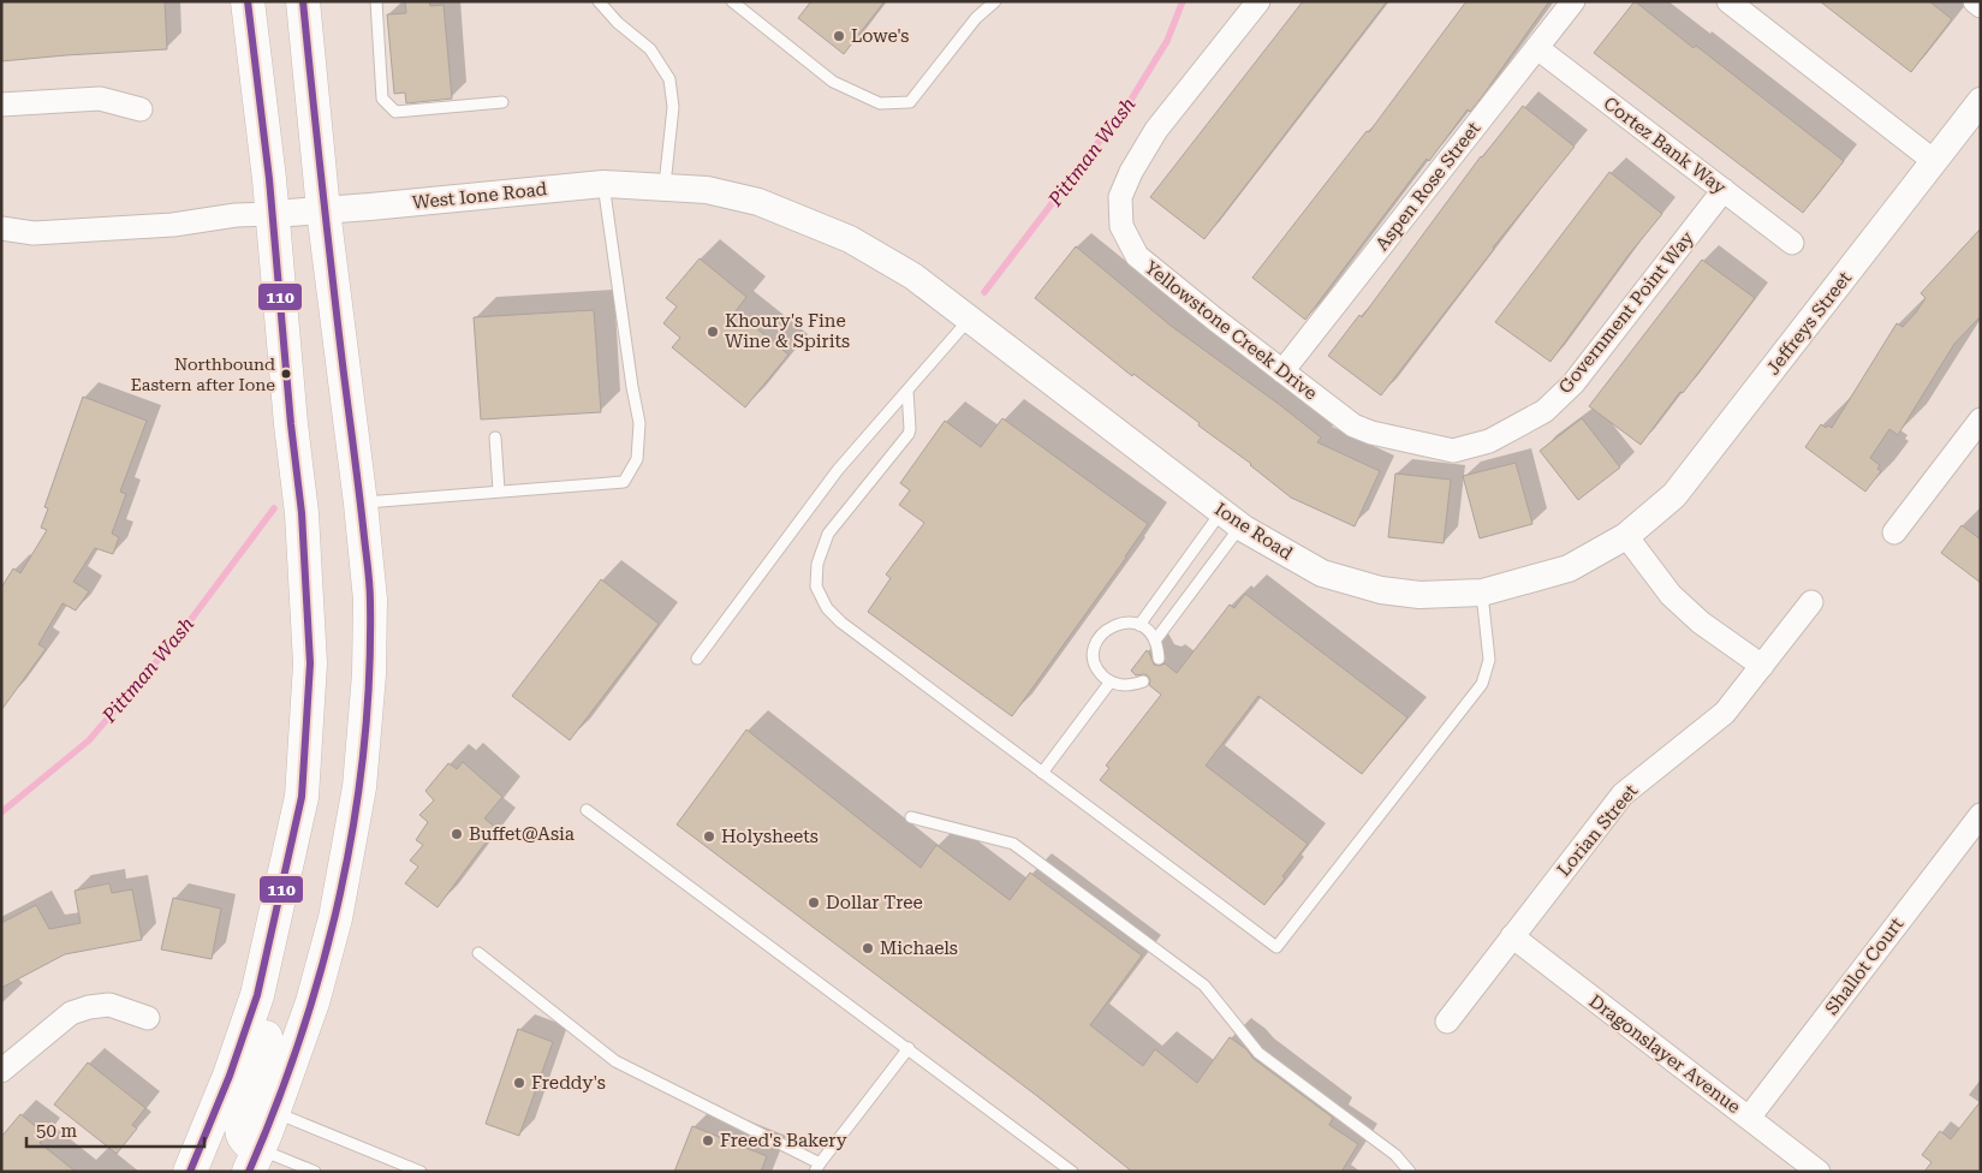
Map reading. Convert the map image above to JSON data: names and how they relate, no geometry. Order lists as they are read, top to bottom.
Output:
{
  "streets": {
    "street": [
      "Cortez Bank Way",
      "Aspen Rose Street",
      "West Ione Road",
      "Government Point Way",
      "Jeffreys Street",
      "Yellowstone Creek Drive",
      "Ione Road",
      "Lorian Street",
      "Shallot Court",
      "Dragonslayer Avenue"
    ]
  },
  "crossings": [
    ["Cortez Bank Way", "Aspen Rose Street"],
    ["Cortez Bank Way", "Government Point Way"],
    ["Aspen Rose Street", "Yellowstone Creek Drive"],
    ["West Ione Road", "Ione Road"],
    ["Government Point Way", "Yellowstone Creek Drive"],
    ["Jeffreys Street", "Ione Road"],
    ["Lorian Street", "Dragonslayer Avenue"],
    ["Shallot Court", "Dragonslayer Avenue"]
  ],
  "water": ["Pittman Wash"],
  "places": [
    "Lowe's",
    "Khoury's Fine Wine & Spirits",
    "Northbound Eastern after Ione",
    "Buffet@Asia",
    "Holysheets",
    "Dollar Tree",
    "Michaels",
    "Freddy's",
    "Freed's Bakery"
  ],
  "lines": ["transit line 110"],
  "scale_bar": "50 m"
}
